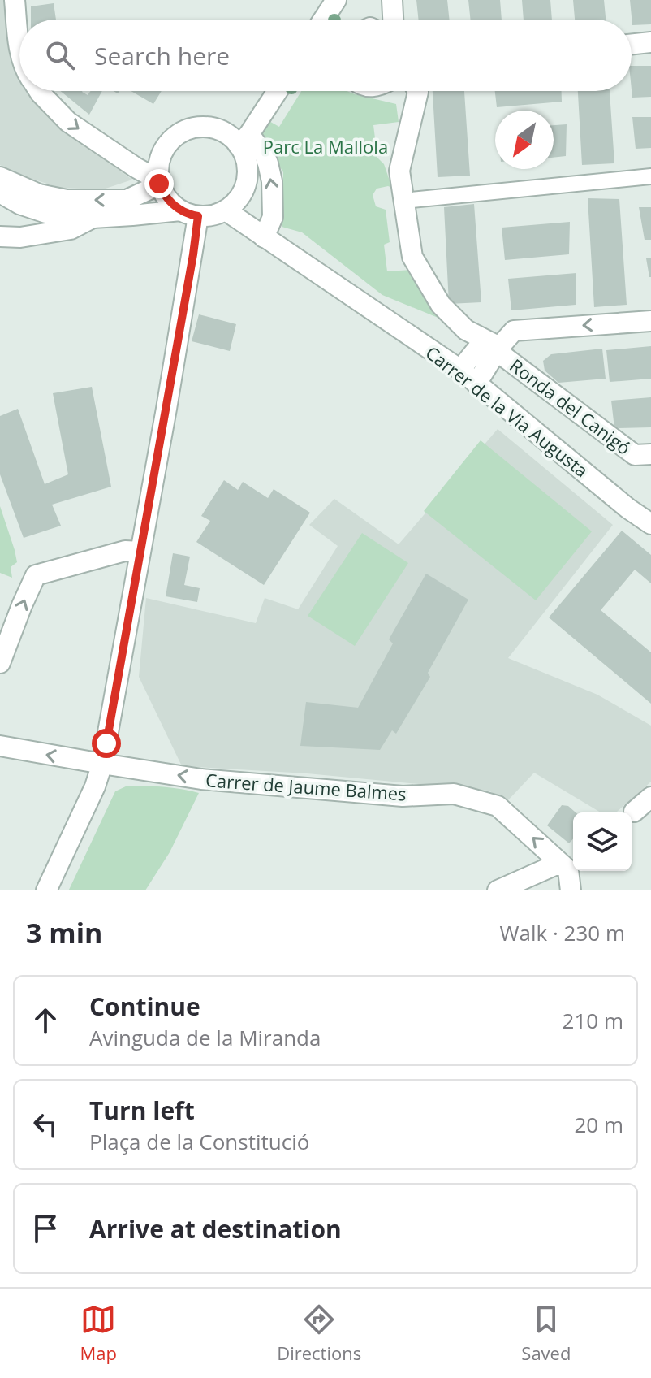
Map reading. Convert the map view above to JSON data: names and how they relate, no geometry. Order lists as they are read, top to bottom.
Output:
{
  "streets": {
    "street": ["Ronda del Canigó", "Carrer de la Via Augusta", "Carrer de Jaume Balmes"]
  },
  "one_way": ["Carrer de Jaume Balmes"],
  "parks": ["Parc La Mallola"],
  "north": "bottom left",
  "page": {
    "search": "Search here",
    "heading": ["3 min", "Walk · 230 m"],
    "list": [
      ["Continue", "Avinguda de la Miranda", "210 m"],
      ["Turn left", "Plaça de la Constitució", "20 m"],
      "Arrive at destination"
    ],
    "nav": ["Map", "Directions", "Saved"]
  }
}
